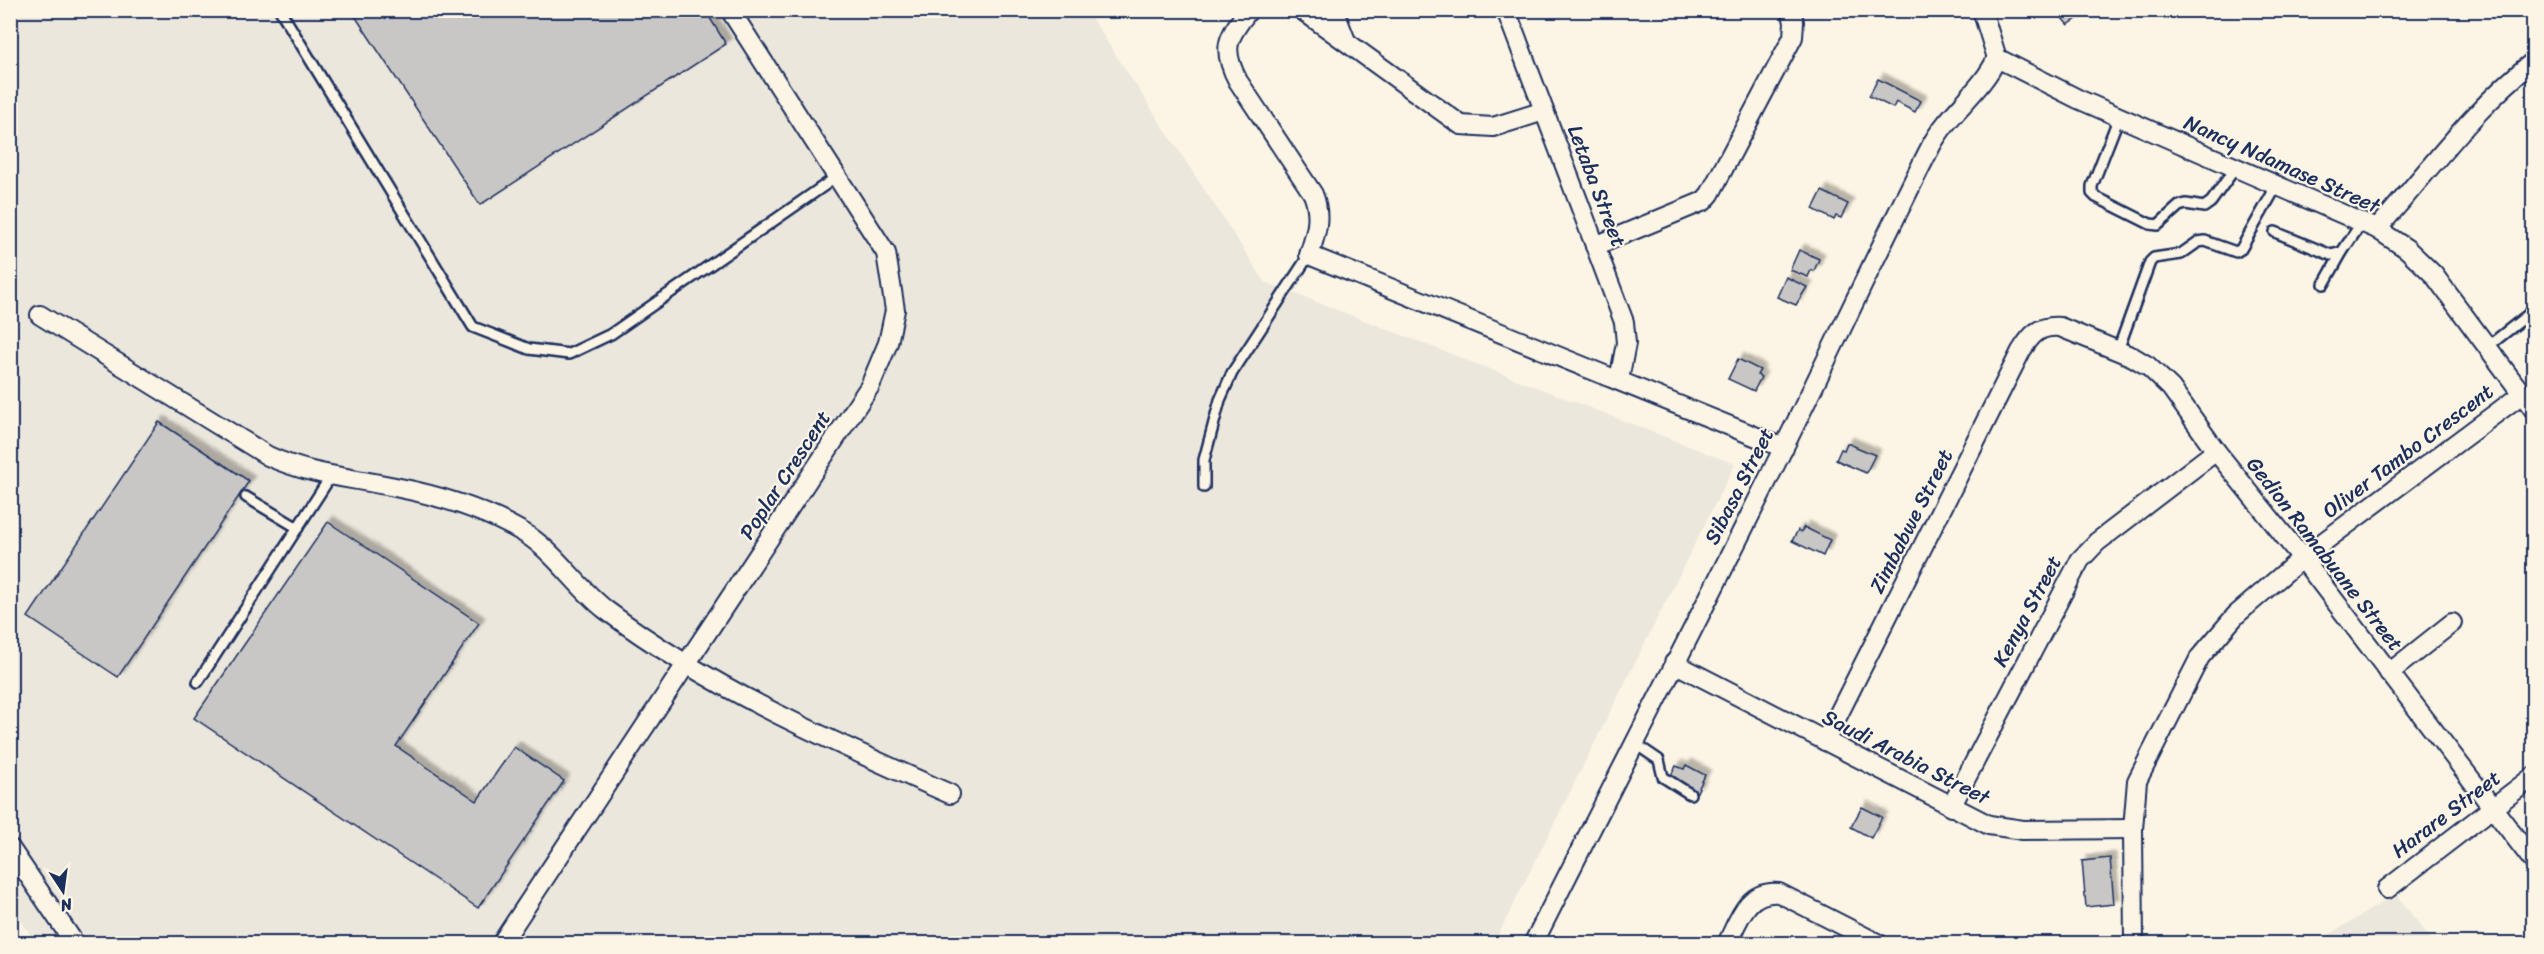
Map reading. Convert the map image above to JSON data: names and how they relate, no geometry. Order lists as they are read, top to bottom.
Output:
{
  "streets": {
    "street": [
      "Nancy Ndamase Street",
      "Letaba Street",
      "Oliver Tambo Crescent",
      "Poplar Crescent",
      "Sibasa Street",
      "Zimbabwe Street",
      "Gedion Ramabuane Street",
      "Kenya Street",
      "Saudi Arabia Street",
      "Harare Street"
    ]
  },
  "crossings": [
    ["Nancy Ndamase Street", "Oliver Tambo Crescent"],
    ["Nancy Ndamase Street", "Sibasa Street"],
    ["Oliver Tambo Crescent", "Gedion Ramabuane Street"],
    ["Oliver Tambo Crescent", "Saudi Arabia Street"],
    ["Sibasa Street", "Saudi Arabia Street"],
    ["Zimbabwe Street", "Gedion Ramabuane Street"],
    ["Zimbabwe Street", "Saudi Arabia Street"],
    ["Gedion Ramabuane Street", "Kenya Street"],
    ["Gedion Ramabuane Street", "Harare Street"],
    ["Kenya Street", "Saudi Arabia Street"]
  ],
  "north": "bottom"
}
